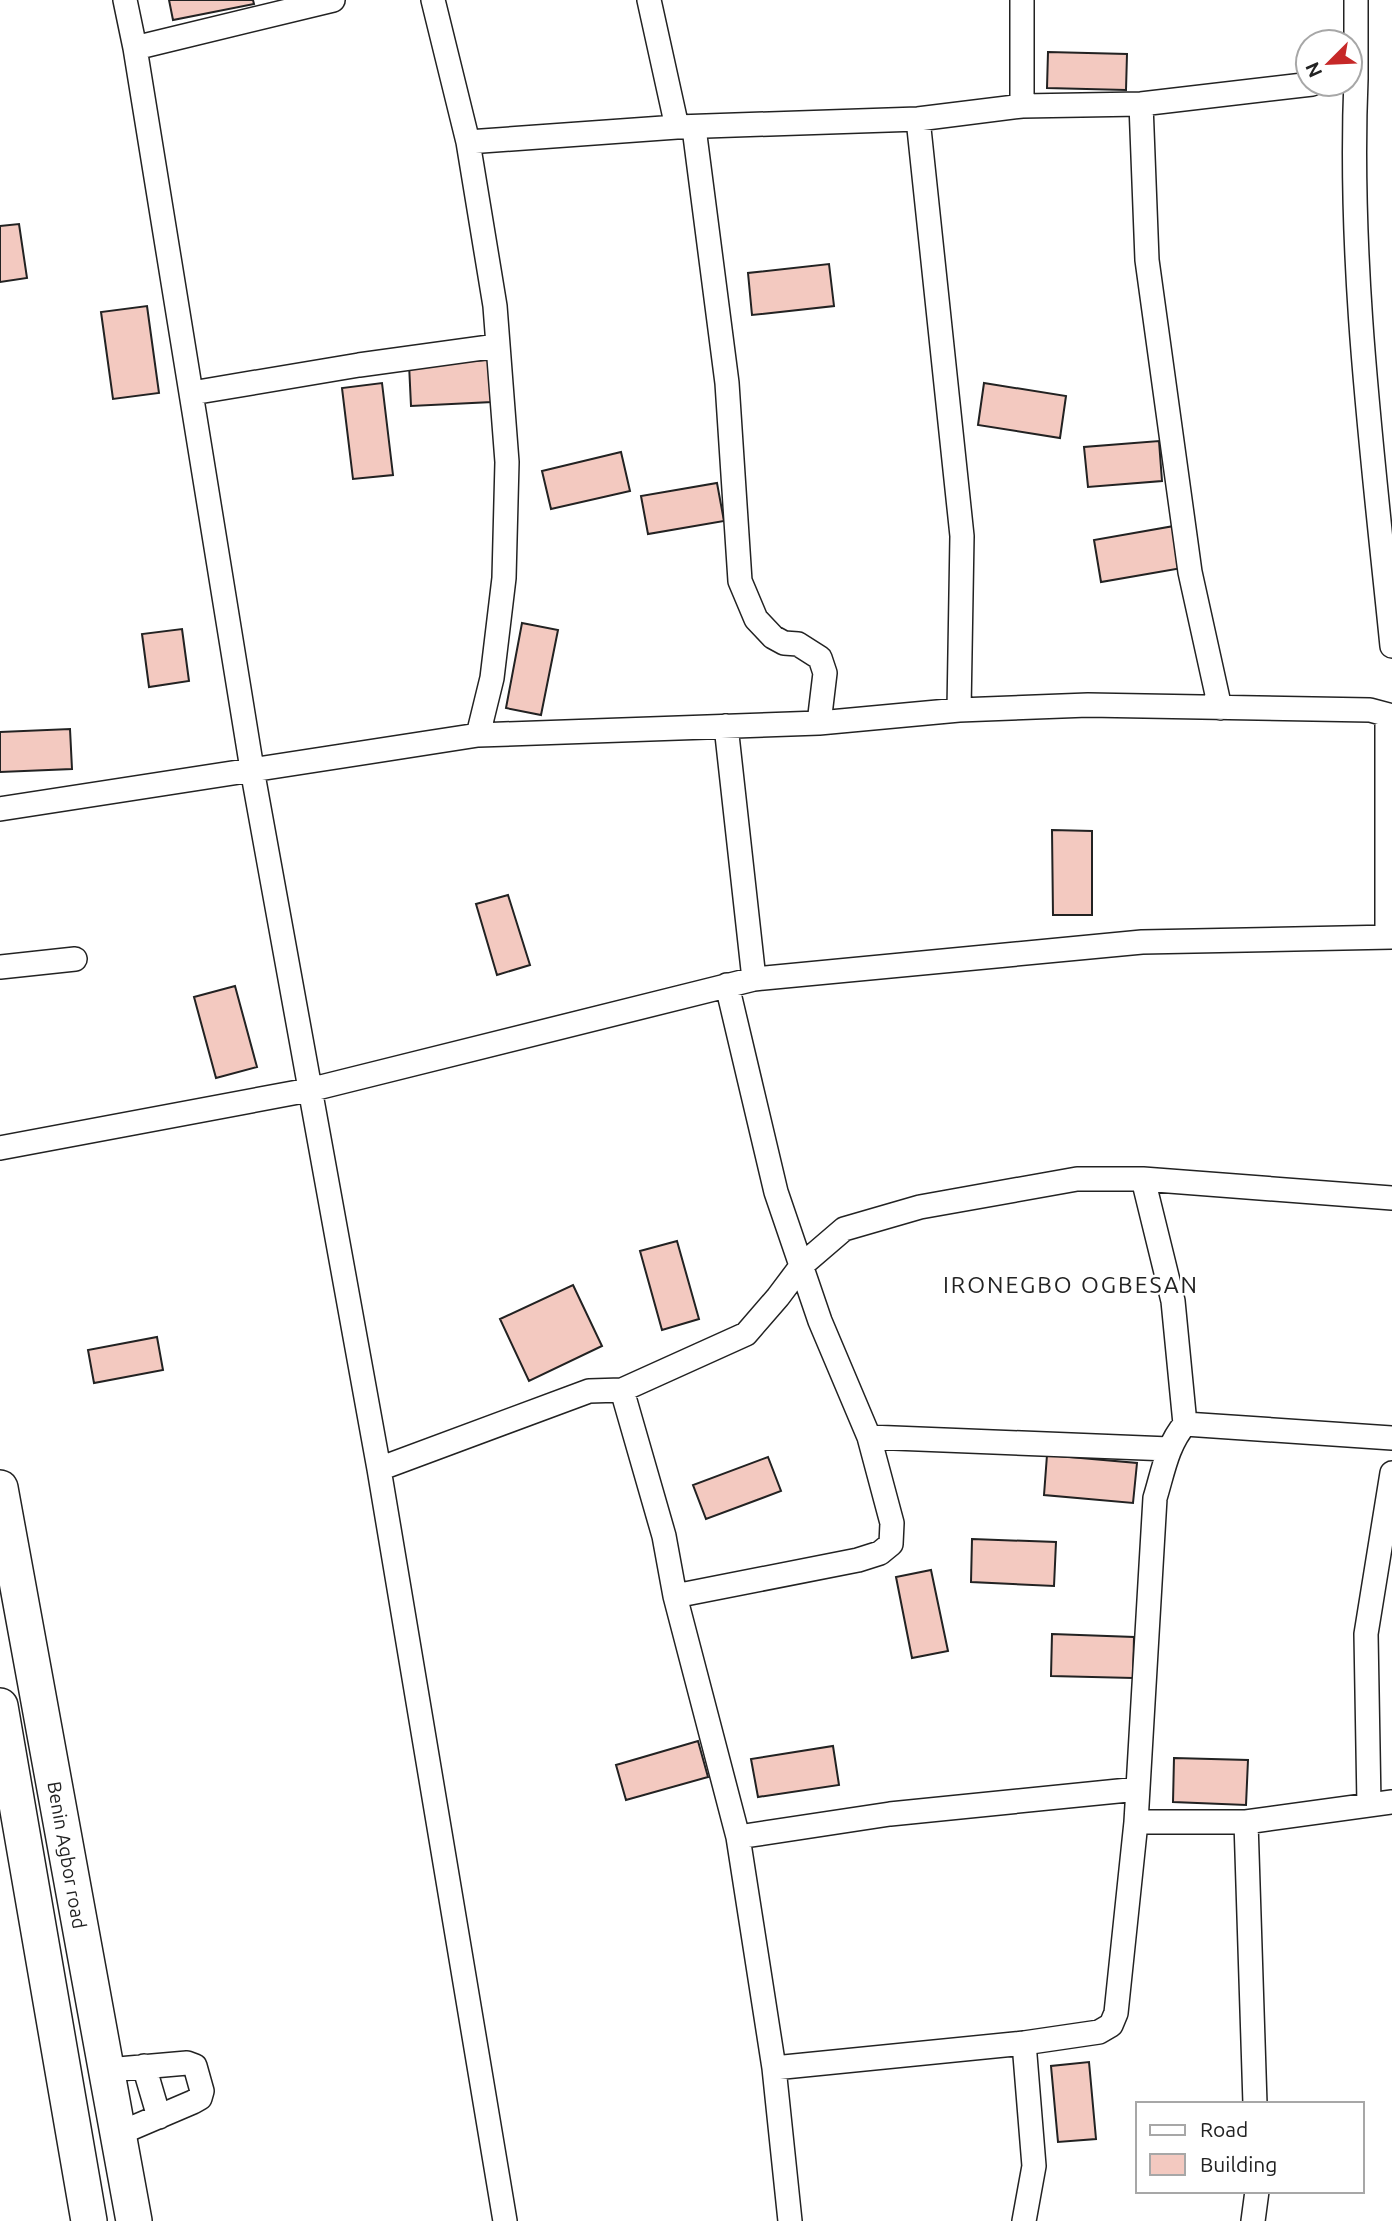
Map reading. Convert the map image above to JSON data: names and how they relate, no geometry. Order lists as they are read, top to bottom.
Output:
{
  "streets": {
    "highway": ["Benin Agbor road"]
  },
  "districts": ["IRONEGBO OGBESAN"],
  "legend": ["Road", "Building"],
  "north": "bottom left"
}
